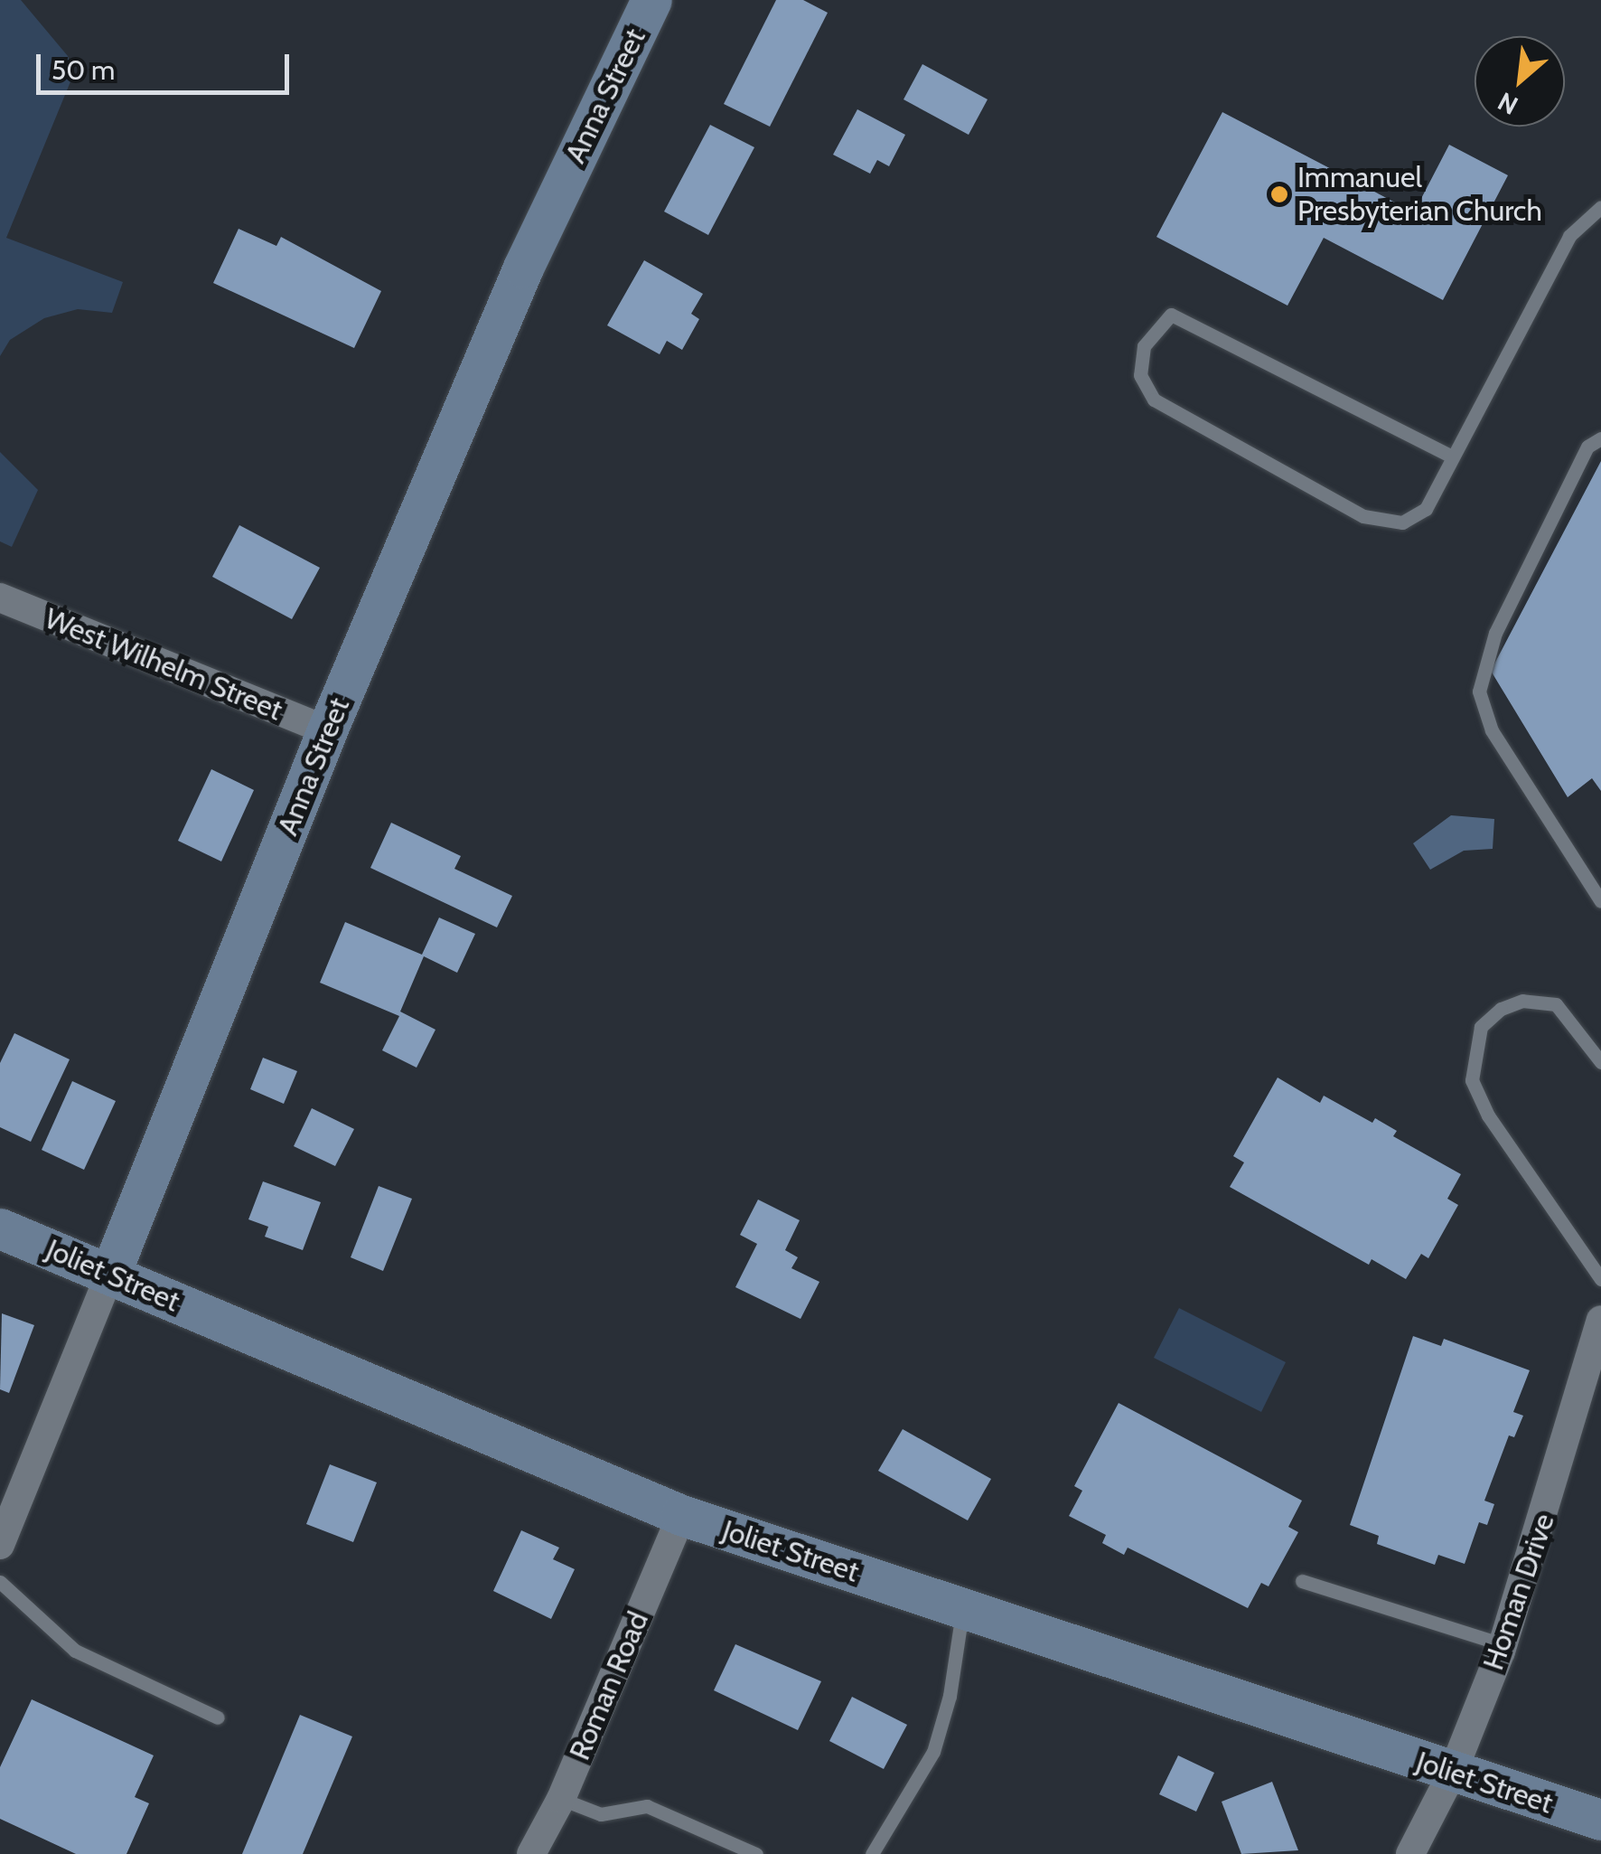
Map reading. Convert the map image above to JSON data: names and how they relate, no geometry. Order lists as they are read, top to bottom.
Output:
{
  "streets": {
    "street": [
      "Anna Street",
      "West Wilhelm Street",
      "Joliet Street",
      "Homan Drive",
      "Roman Road"
    ]
  },
  "crossings": [
    ["Anna Street", "West Wilhelm Street"],
    ["Anna Street", "Joliet Street"],
    ["Joliet Street", "Homan Drive"],
    ["Joliet Street", "Roman Road"]
  ],
  "places": ["Immanuel Presbyterian Church"],
  "scale_bar": "50 m",
  "north": "bottom left"
}
